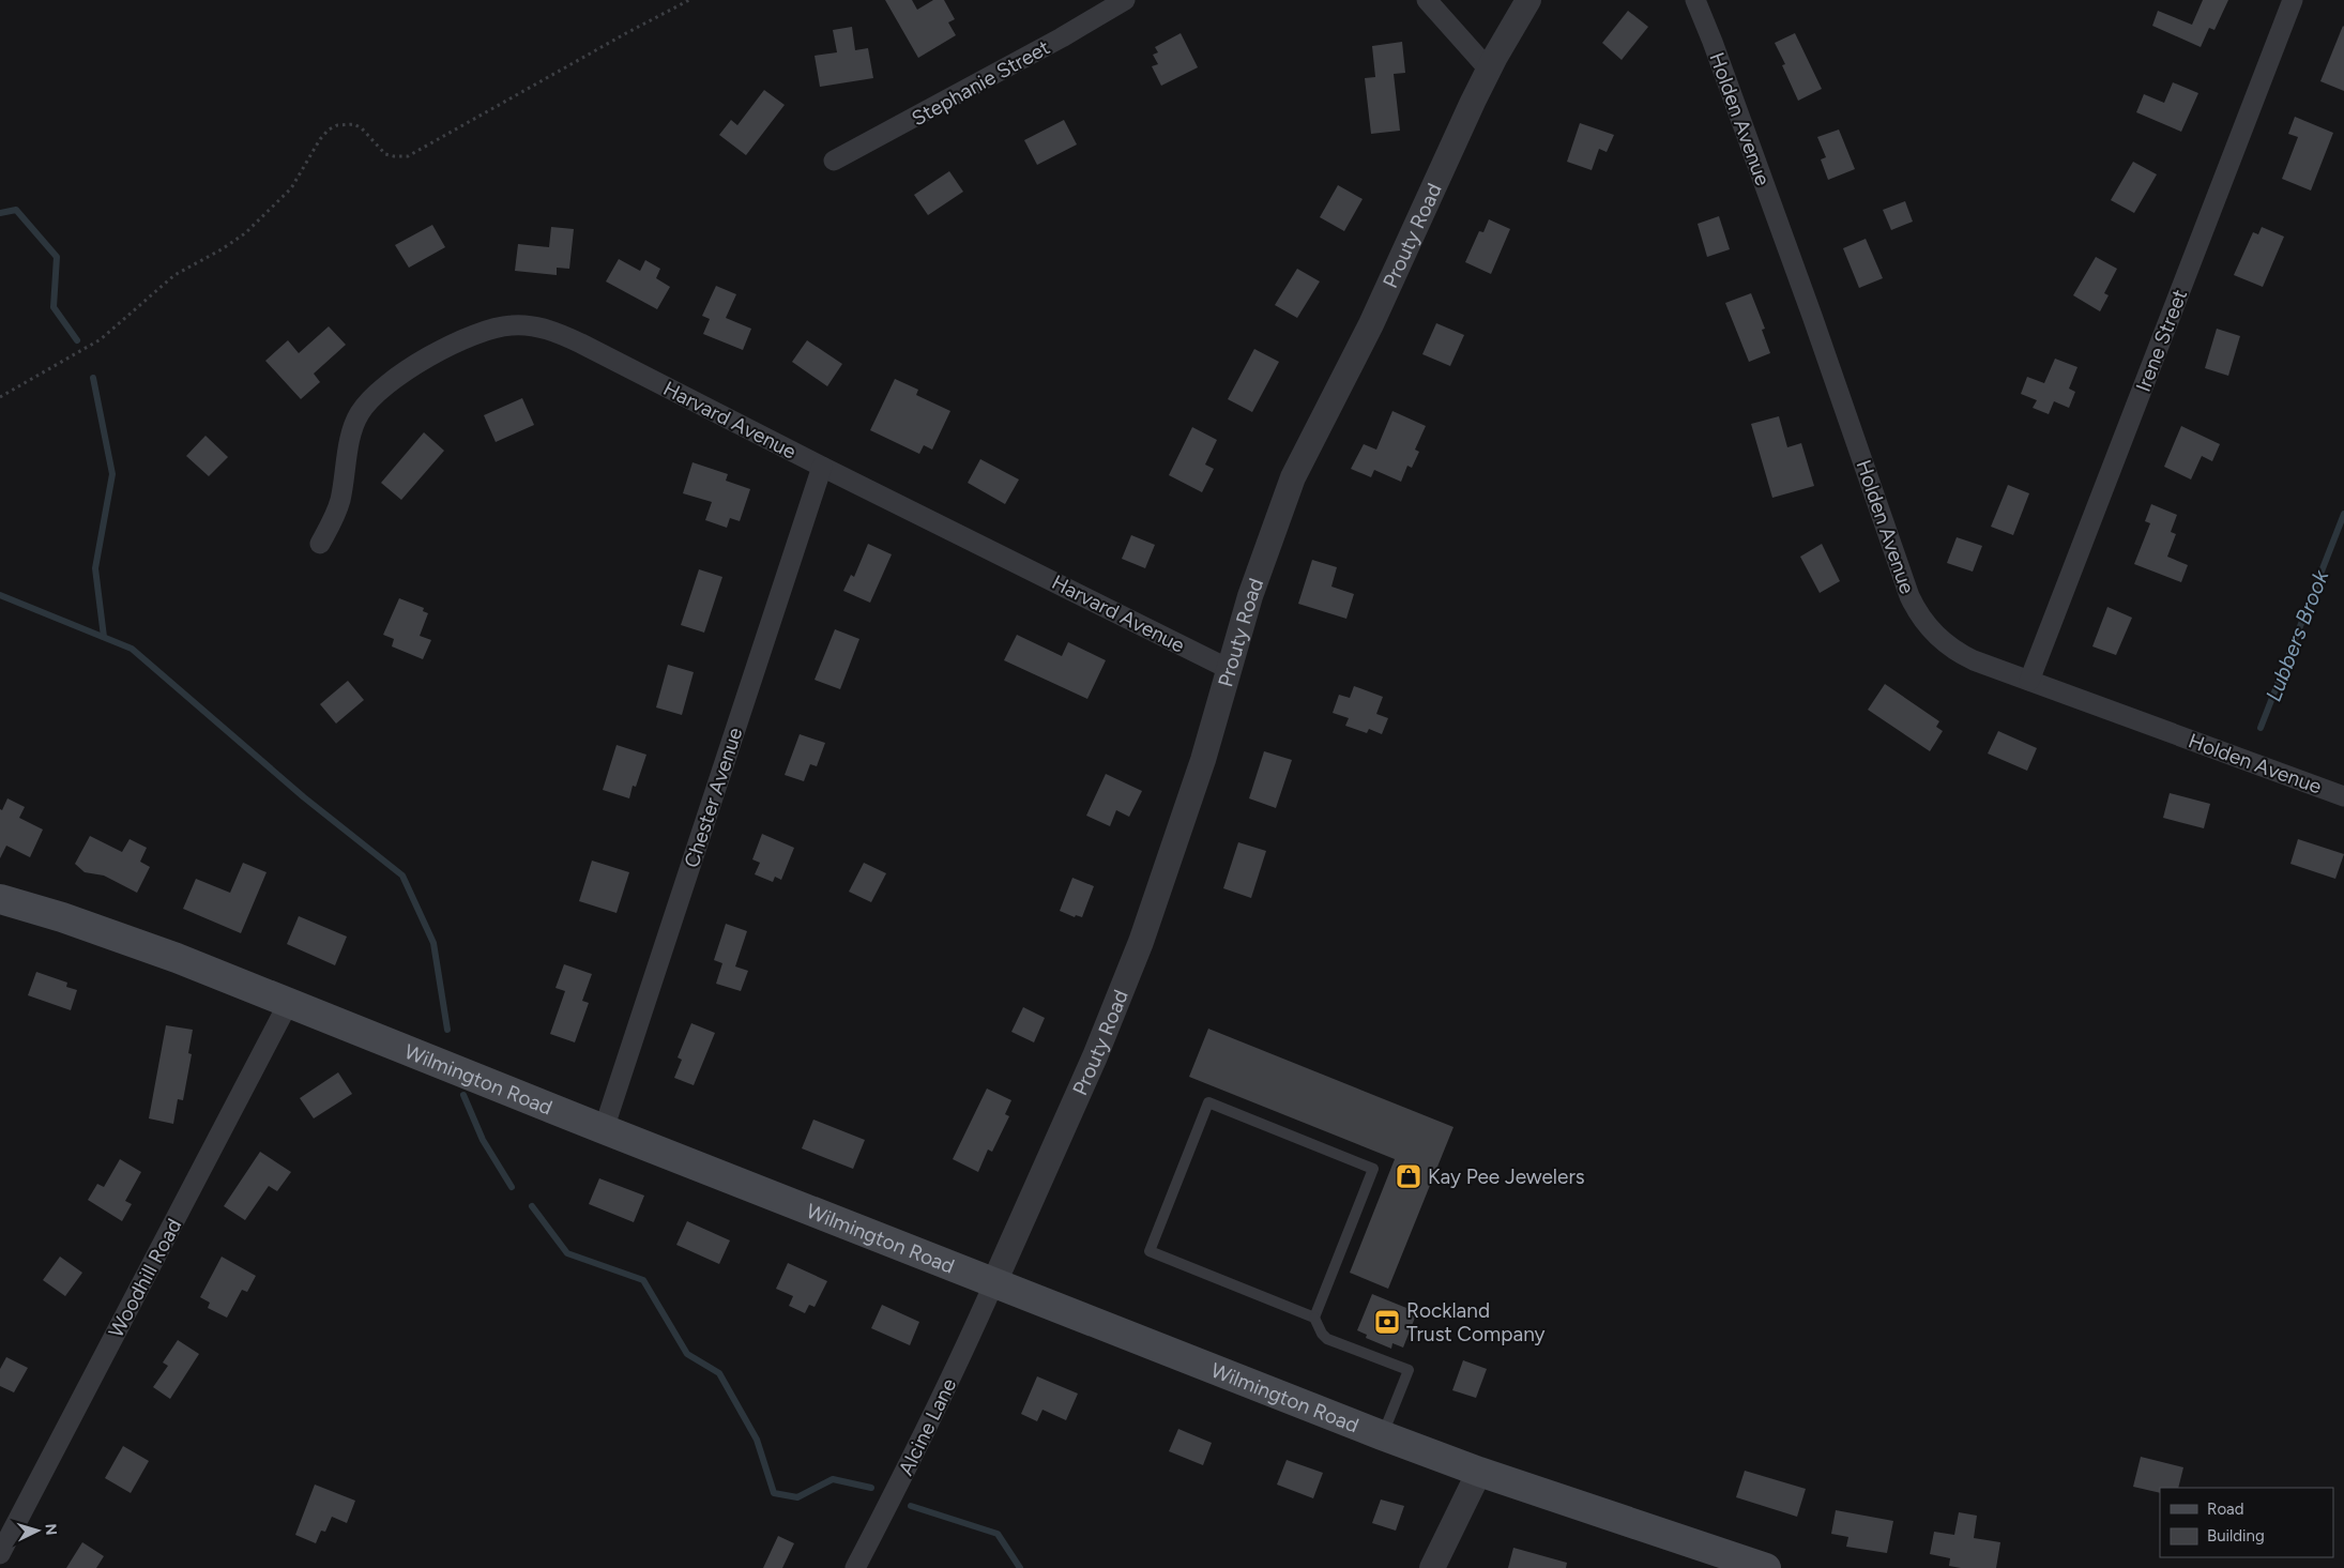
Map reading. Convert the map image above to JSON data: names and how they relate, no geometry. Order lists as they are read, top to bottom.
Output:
{
  "streets": {
    "main road": ["Wilmington Road"],
    "street": [
      "Stephanie Street",
      "Holden Avenue",
      "Prouty Road",
      "Irene Street",
      "Harvard Avenue",
      "Chester Avenue",
      "Woodhill Road",
      "Alcine Lane"
    ]
  },
  "crossings": [
    ["Holden Avenue", "Irene Street"],
    ["Prouty Road", "Harvard Avenue"],
    ["Prouty Road", "Wilmington Road"],
    ["Prouty Road", "Alcine Lane"],
    ["Harvard Avenue", "Chester Avenue"],
    ["Chester Avenue", "Wilmington Road"],
    ["Wilmington Road", "Woodhill Road"],
    ["Wilmington Road", "Alcine Lane"]
  ],
  "water": ["Lubbers Brook"],
  "places": {
    "shop": ["Kay Pee Jewelers"],
    "bank": ["Rockland Trust Company"]
  },
  "legend": ["Road", "Building"],
  "north": "right"
}
